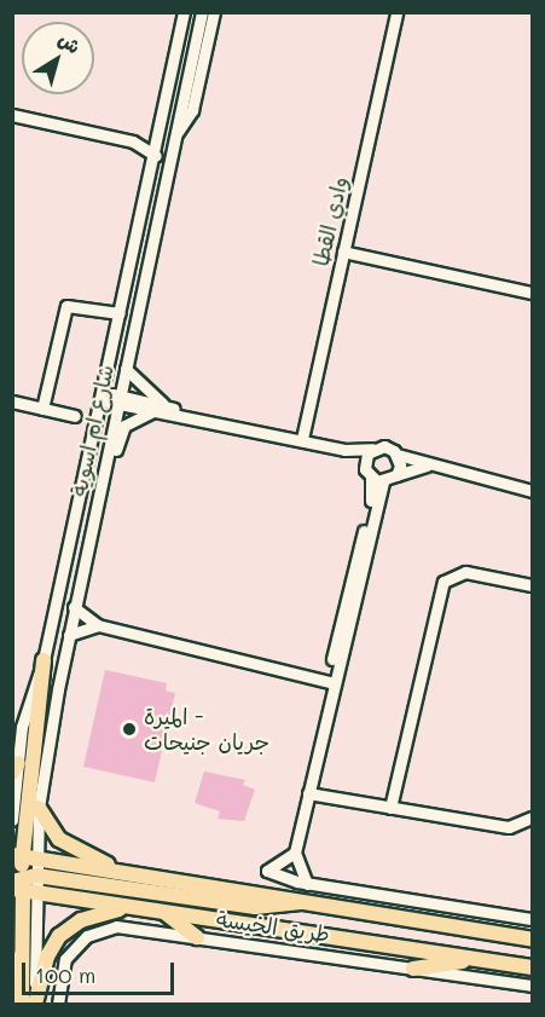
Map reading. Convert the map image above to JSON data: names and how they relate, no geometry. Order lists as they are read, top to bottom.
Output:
{
  "streets": {
    "main road": ["طريق الخيسة"],
    "street": ["وادي القطا", "شارع ام اسوية"]
  },
  "crossings": [
    ["شارع ام اسوية", "طريق الخيسة"]
  ],
  "places": ["الميرة - جريان جنيحات"],
  "scale_bar": "100 m",
  "north": "top right"
}
